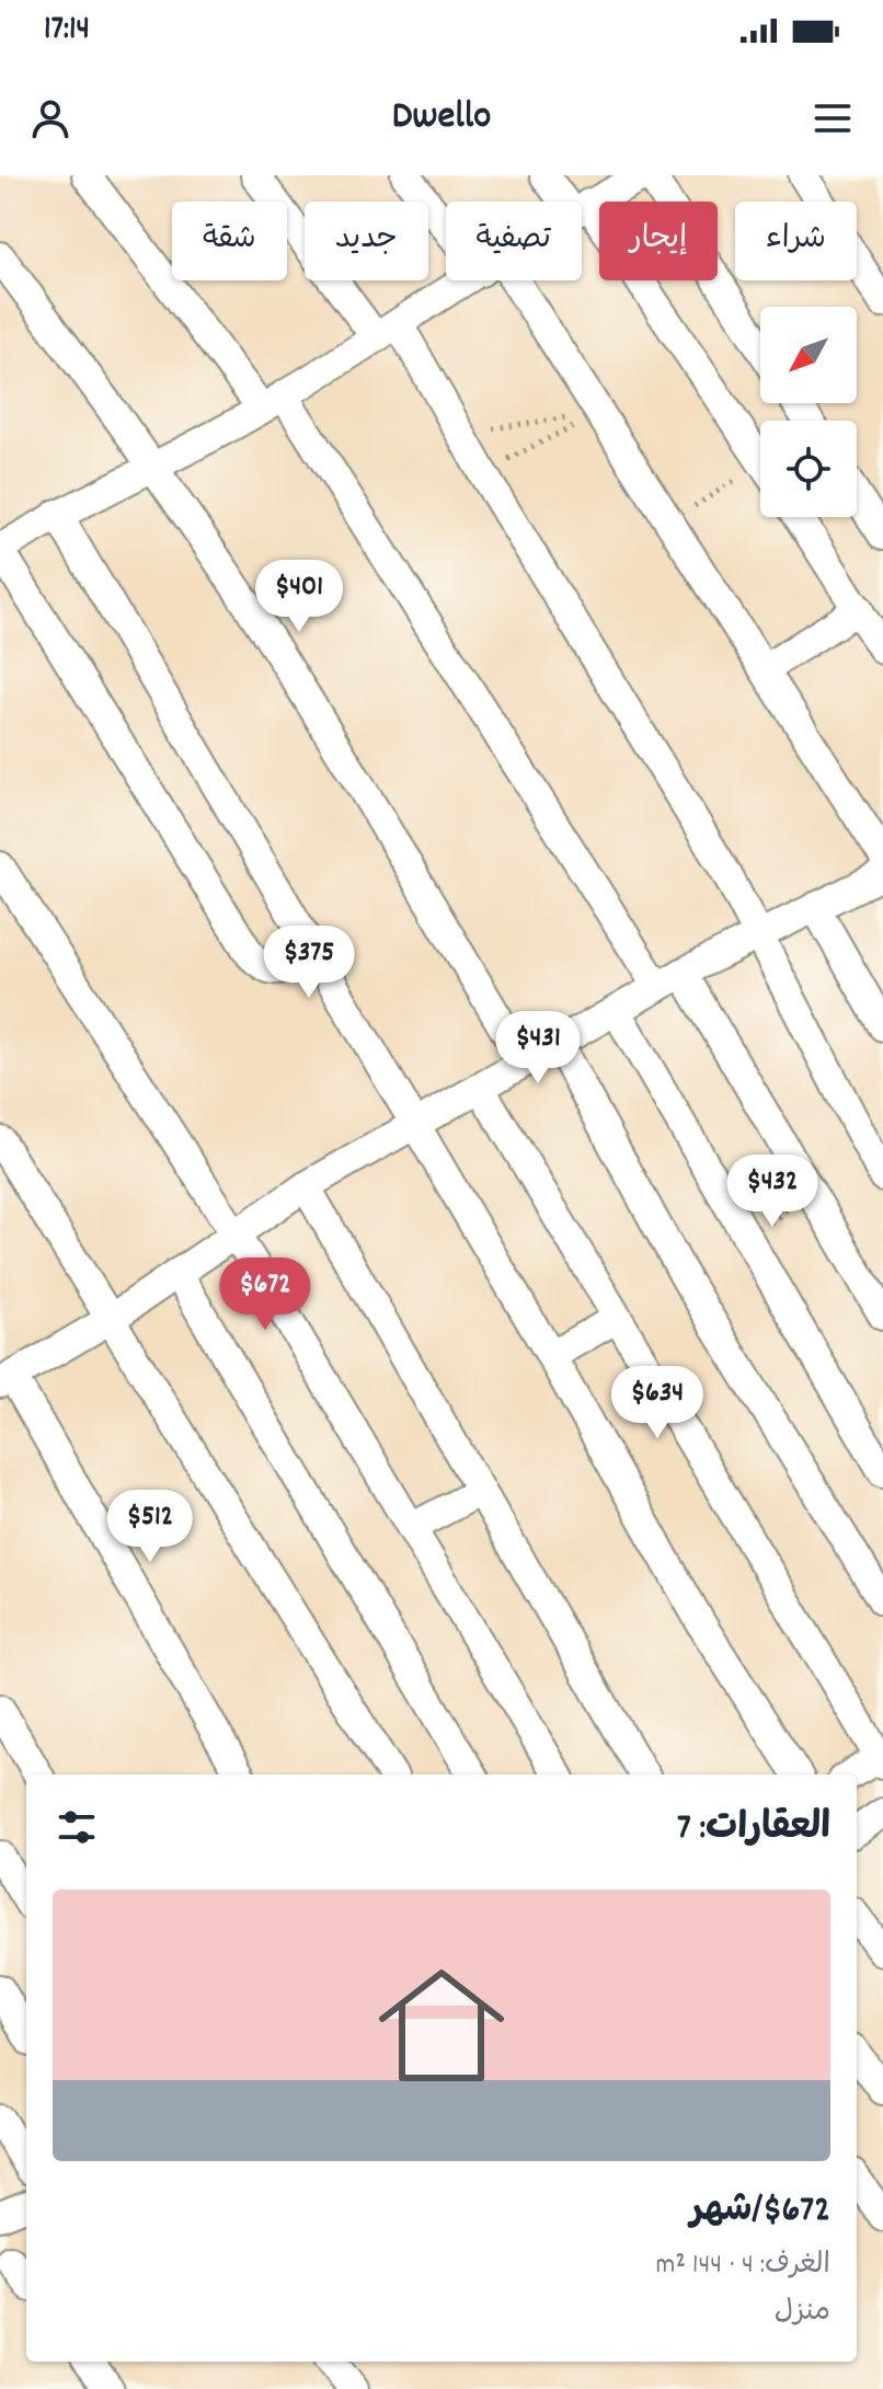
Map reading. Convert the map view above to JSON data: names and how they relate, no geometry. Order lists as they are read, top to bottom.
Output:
{
  "north": "bottom left",
  "page": {
    "status": "17:14",
    "header": "Dwello",
    "chip": [
      "شراء",
      "إيجار",
      "تصفية",
      "جديد",
      "شقة"
    ],
    "price": [
      "$401",
      "$375",
      "$431",
      "$432",
      "$672",
      "$634",
      "$512"
    ],
    "heading": "العقارات: 7",
    "list": [
      {
        "name": "$672/شهر",
        "note": "الغرف: 4 · 144 m² · منزل"
      }
    ]
  }
}
